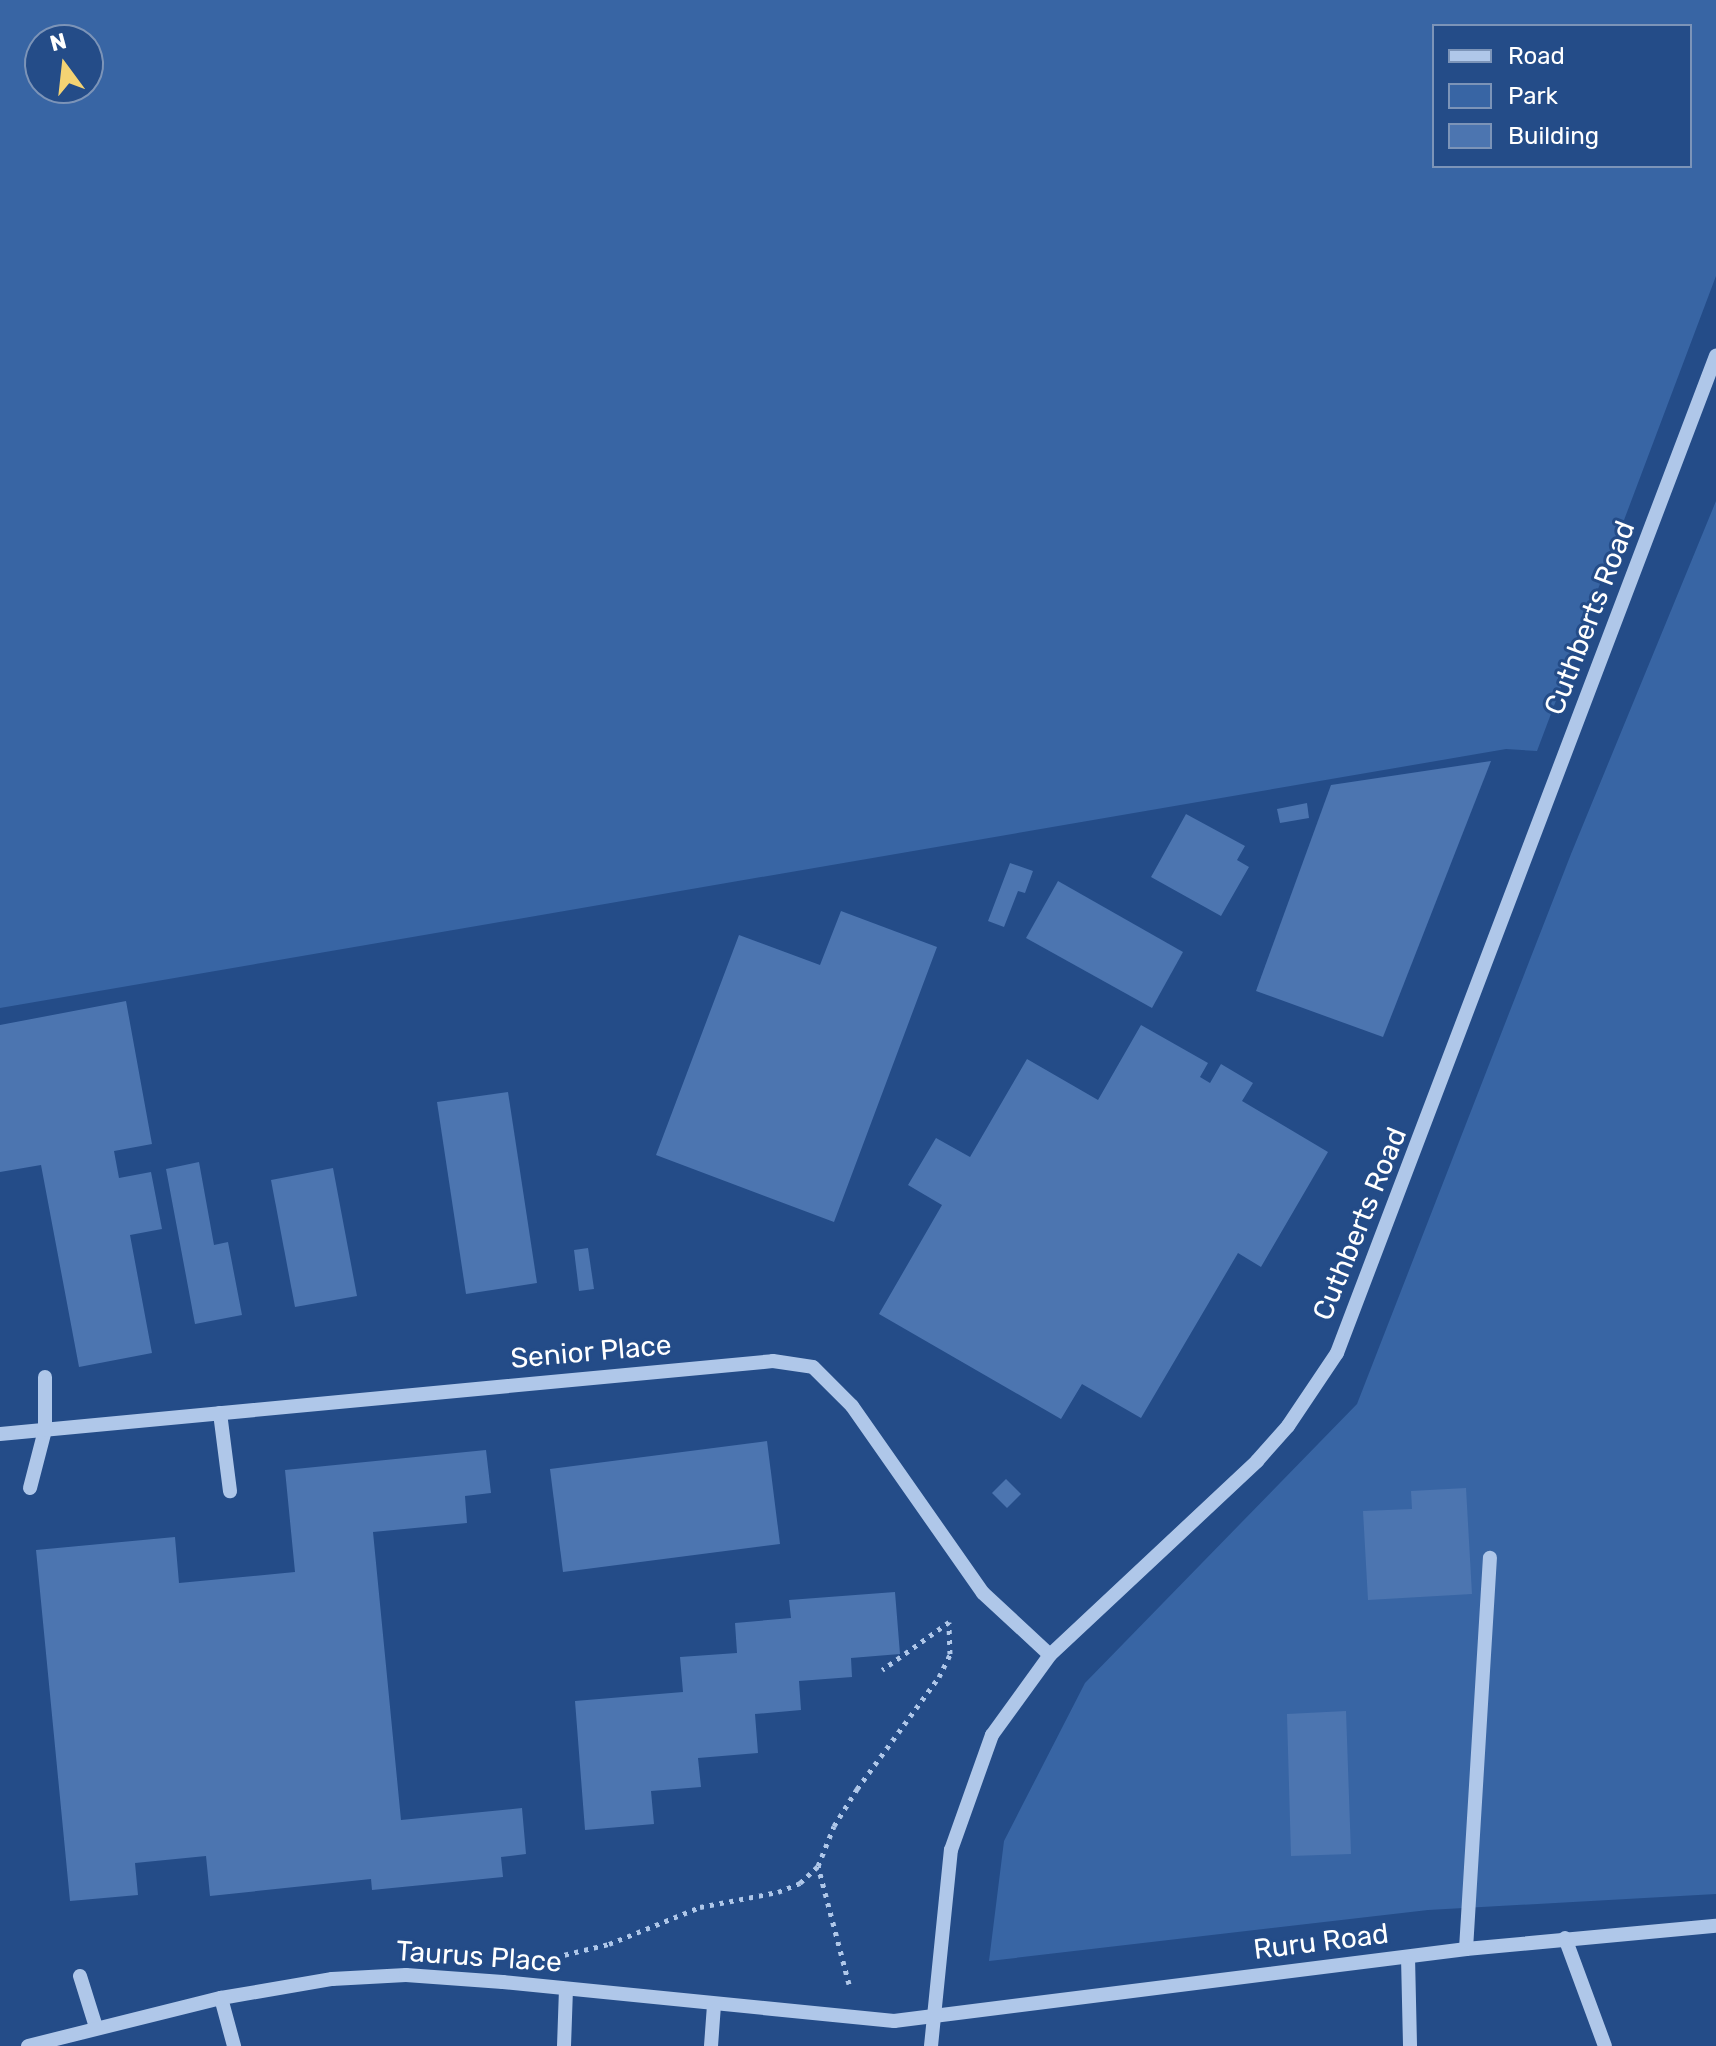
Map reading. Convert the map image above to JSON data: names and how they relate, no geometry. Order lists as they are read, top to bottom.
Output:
{
  "streets": {
    "street": [
      "Cuthberts Road",
      "Senior Place",
      "Ruru Road",
      "Taurus Place"
    ]
  },
  "crossings": [
    ["Cuthberts Road", "Senior Place"],
    ["Cuthberts Road", "Ruru Road"],
    ["Cuthberts Road", "Taurus Place"],
    ["Ruru Road", "Taurus Place"]
  ],
  "legend": ["Road", "Park", "Building"],
  "north": "top"
}
